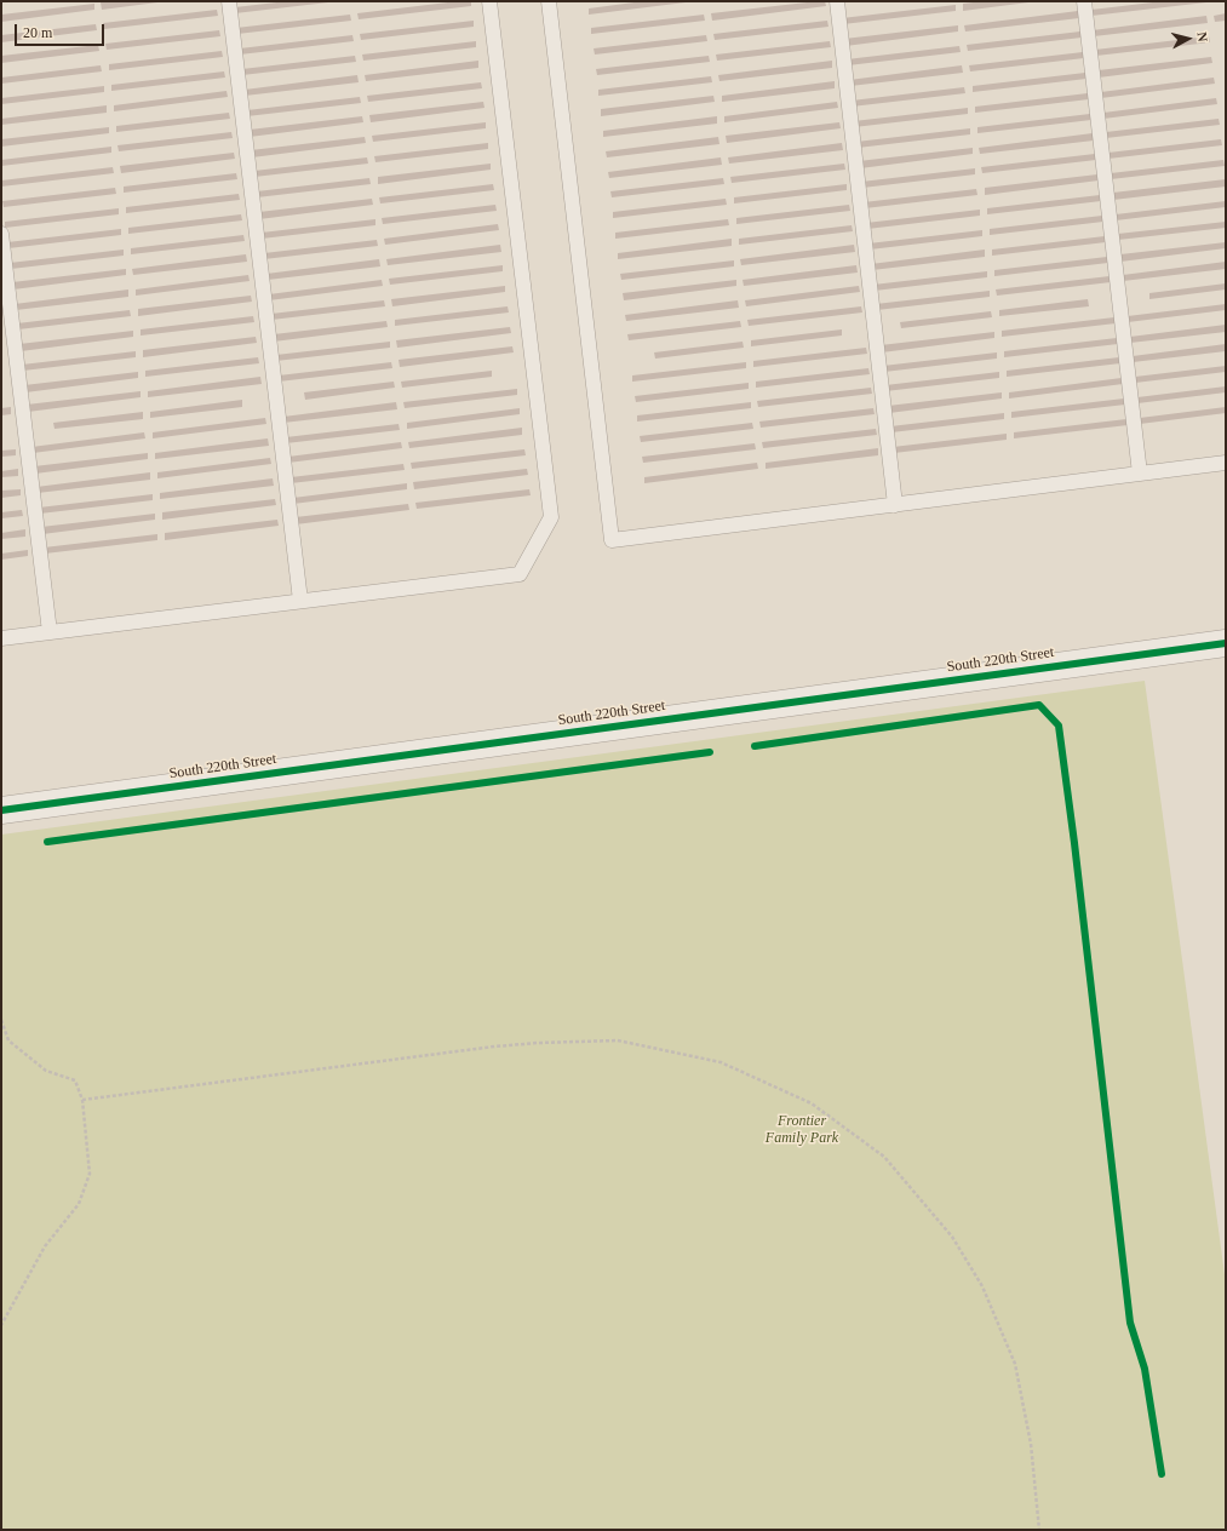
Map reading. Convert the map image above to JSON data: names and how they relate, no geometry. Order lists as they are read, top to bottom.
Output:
{
  "streets": {
    "street": ["South 220th Street"]
  },
  "parks": ["Frontier Family Park"],
  "scale_bar": "20 m",
  "north": "right"
}
